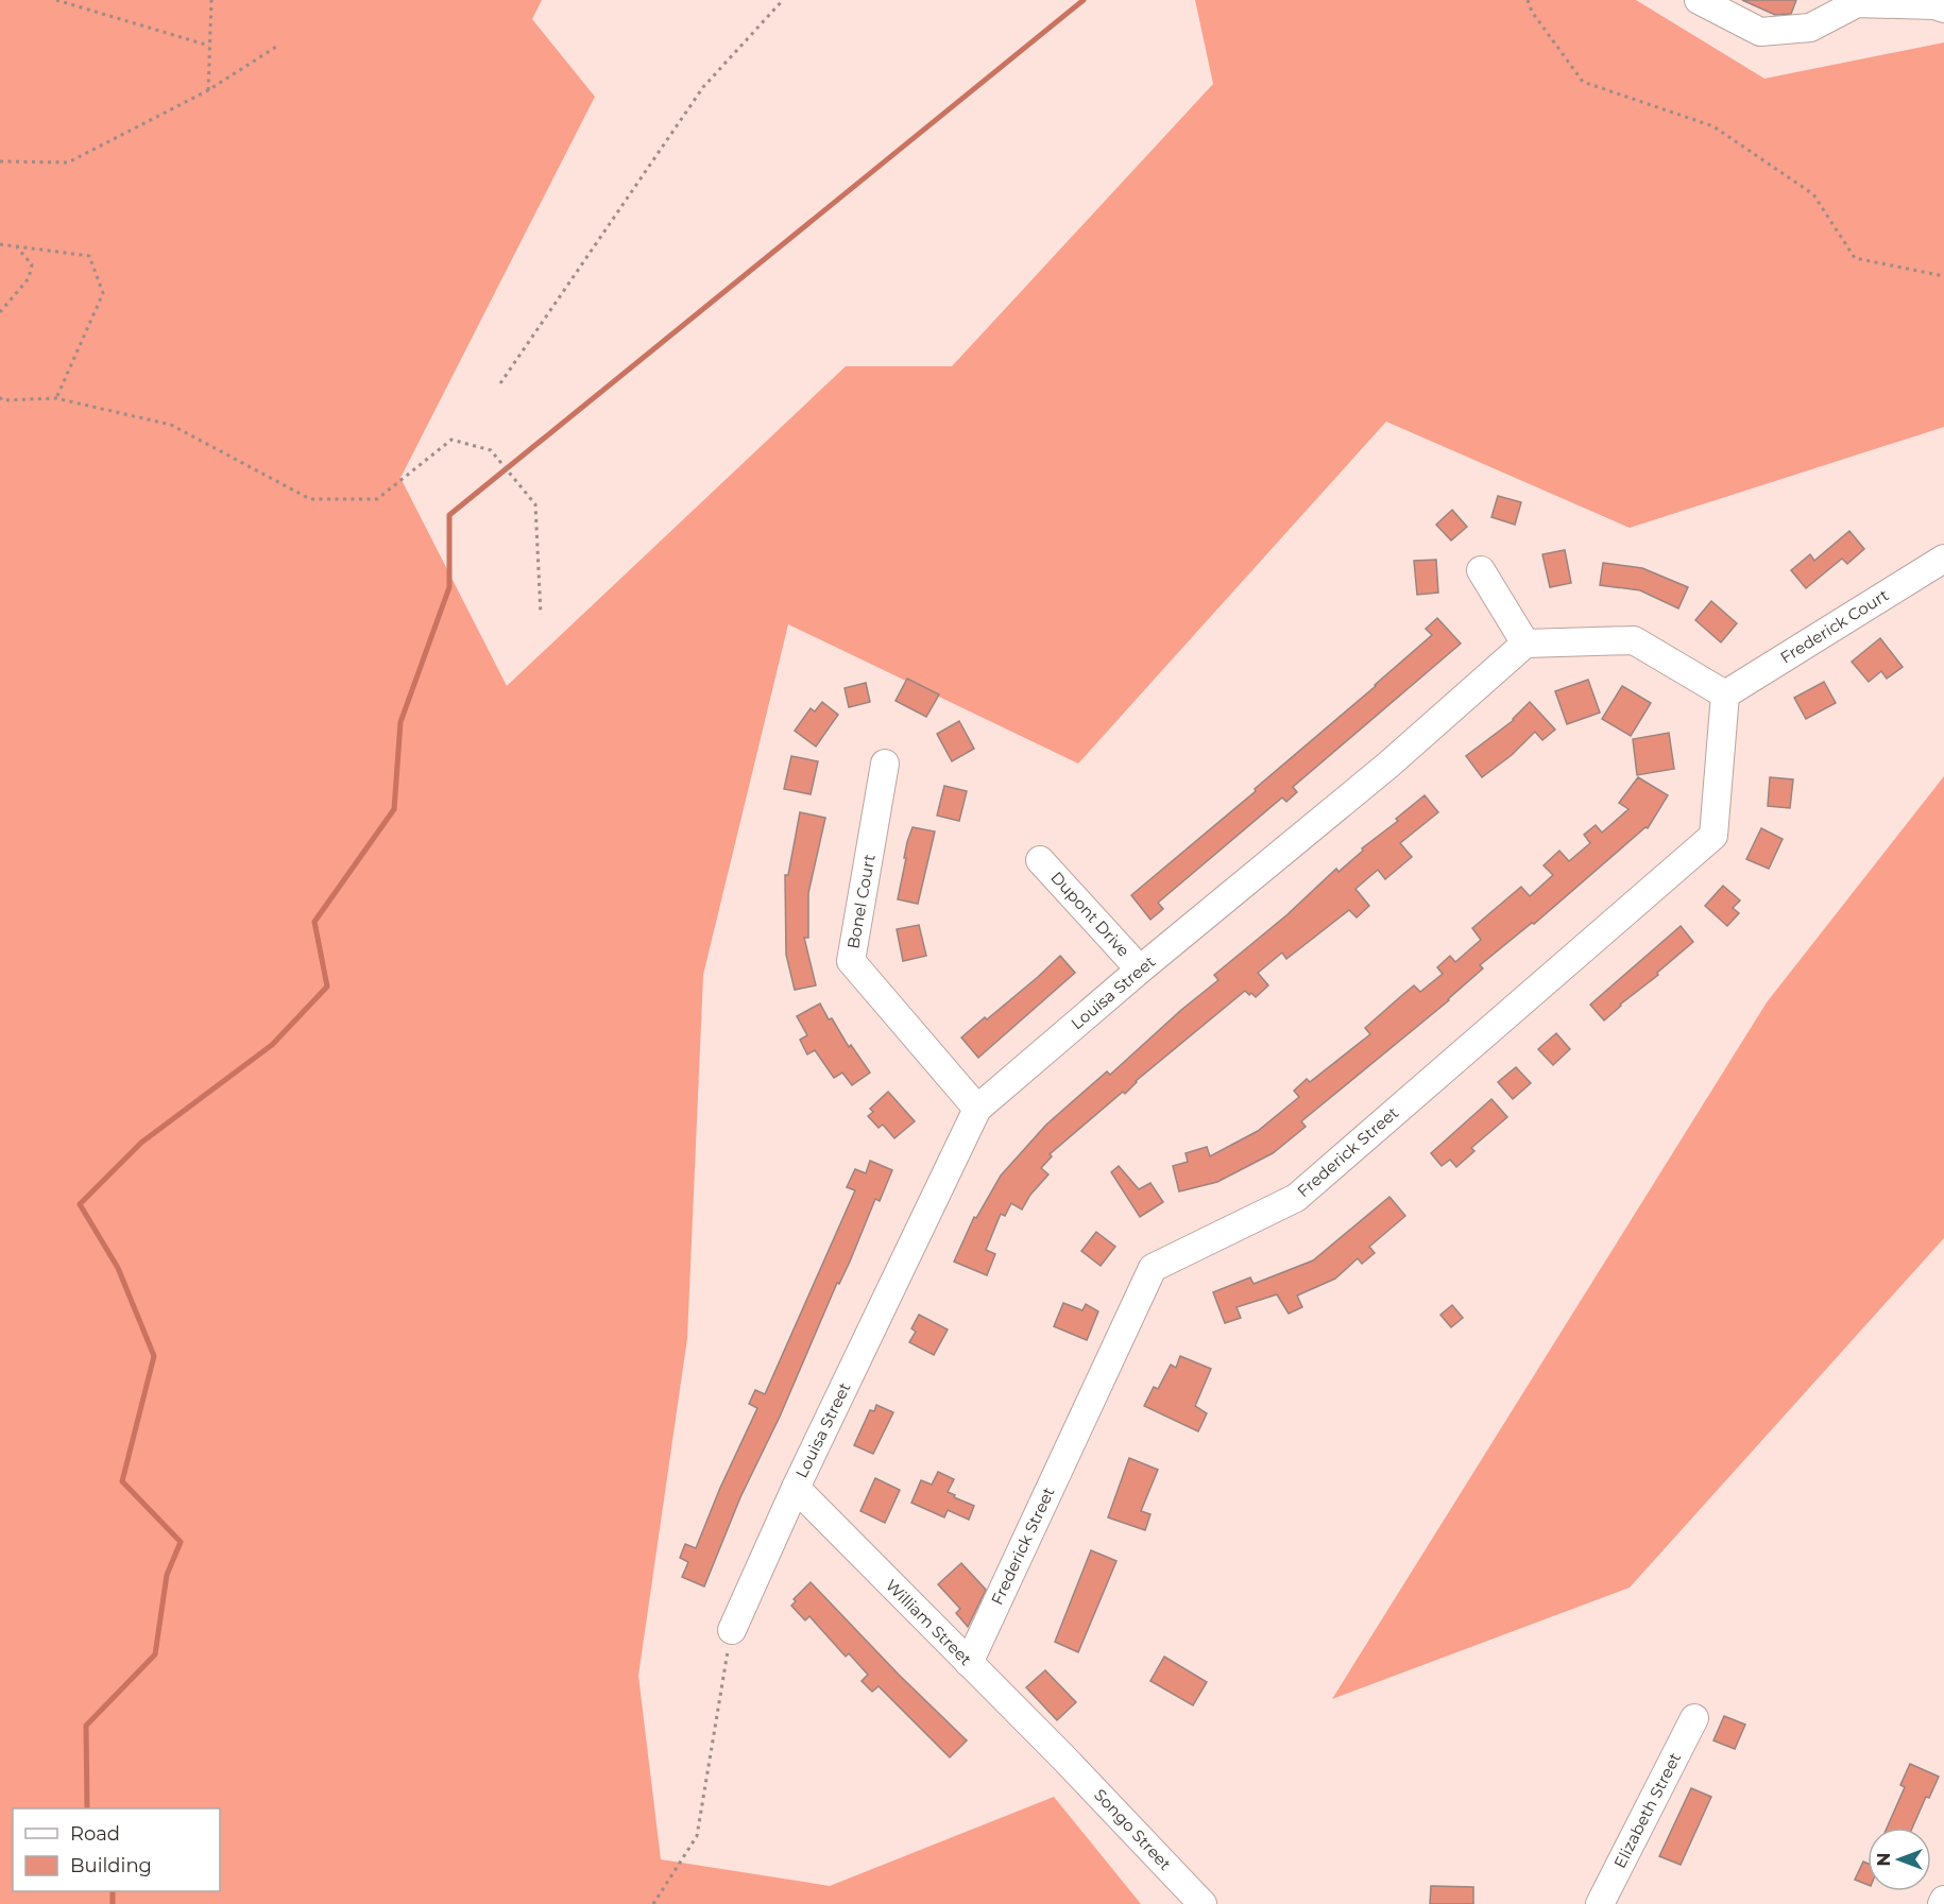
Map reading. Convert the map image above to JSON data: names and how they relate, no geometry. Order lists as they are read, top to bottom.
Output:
{
  "streets": {
    "street": [
      "Frederick Court",
      "Bonel Court",
      "Dupont Drive",
      "Louisa Street",
      "Frederick Street",
      "William Street",
      "Elizabeth Street",
      "Songo Street"
    ]
  },
  "crossings": [
    ["Frederick Court", "Frederick Street"],
    ["Bonel Court", "Louisa Street"],
    ["Dupont Drive", "Louisa Street"],
    ["Louisa Street", "William Street"],
    ["Frederick Street", "William Street"],
    ["William Street", "Songo Street"]
  ],
  "legend": ["Road", "Building"],
  "north": "left"
}
